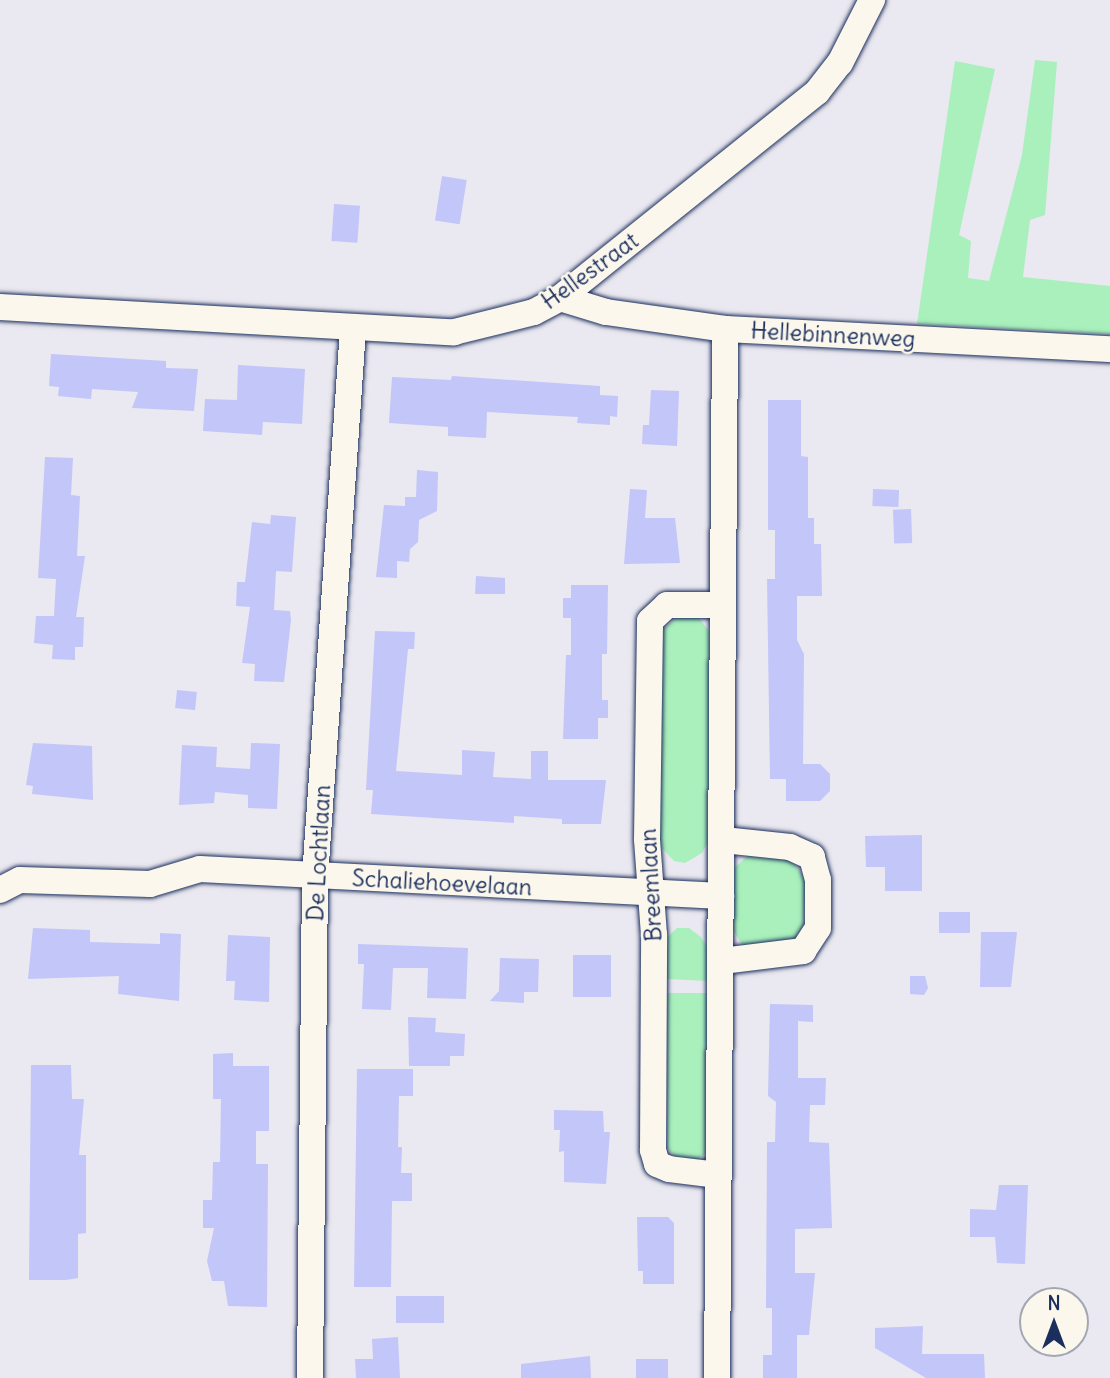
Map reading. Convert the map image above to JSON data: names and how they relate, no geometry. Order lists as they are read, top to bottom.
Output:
{
  "streets": {
    "street": [
      "Hellestraat",
      "Hellebinnenweg",
      "De Lochtlaan",
      "Schaliehoevelaan",
      "Breemlaan"
    ]
  },
  "crossings": [
    ["Hellestraat", "Hellebinnenweg"],
    ["Hellestraat", "De Lochtlaan"],
    ["De Lochtlaan", "Schaliehoevelaan"],
    ["Schaliehoevelaan", "Breemlaan"]
  ],
  "north": "top"
}
